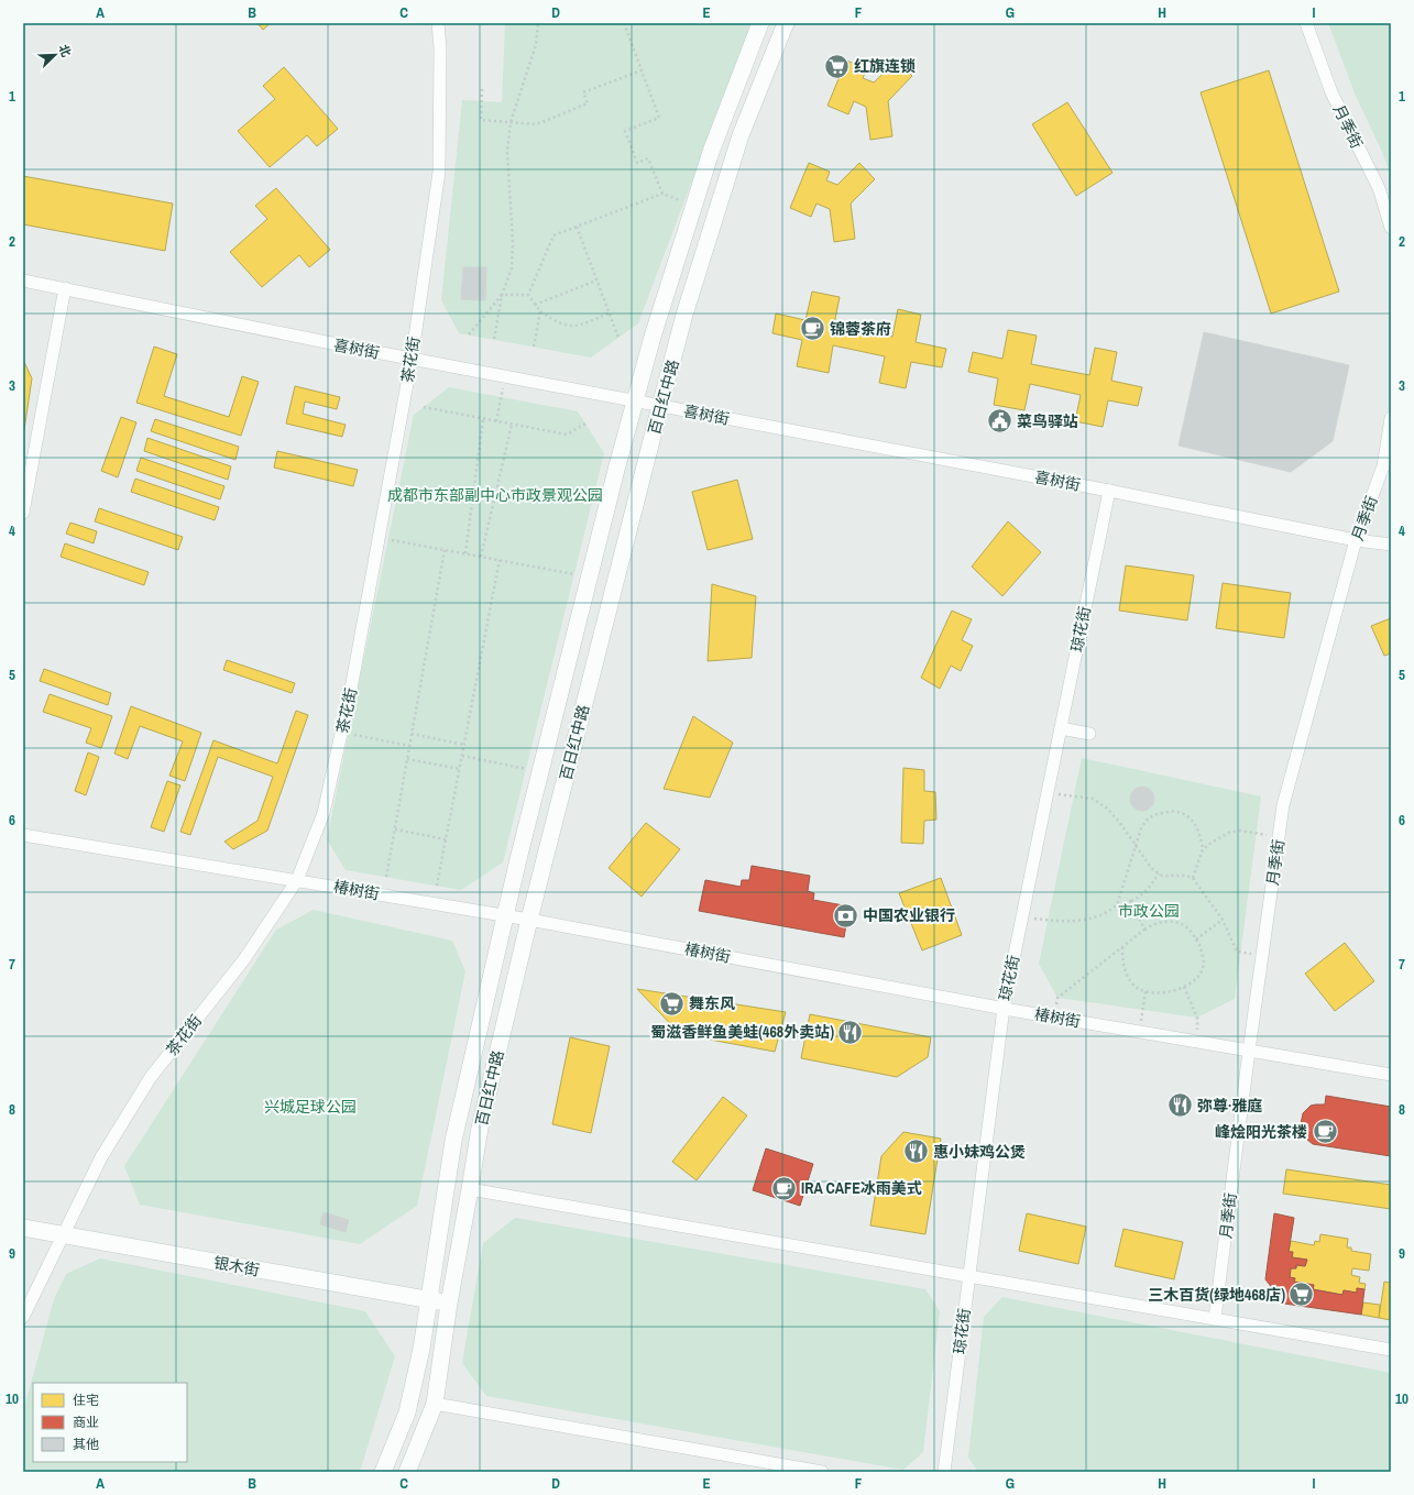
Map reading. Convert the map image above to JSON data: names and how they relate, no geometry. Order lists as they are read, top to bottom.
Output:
{
  "streets": {
    "street": [
      "月季街",
      "喜树街",
      "茶花街",
      "百日红中路",
      "琼花街",
      "椿树街",
      "银木街"
    ]
  },
  "crossings": [
    ["月季街", "喜树街"],
    ["月季街", "椿树街"],
    ["喜树街", "茶花街"],
    ["喜树街", "百日红中路"],
    ["喜树街", "琼花街"],
    ["茶花街", "椿树街"],
    ["茶花街", "银木街"],
    ["百日红中路", "椿树街"],
    ["百日红中路", "银木街"],
    ["琼花街", "椿树街"]
  ],
  "parks": ["成都市东部副中心市政景观公园", "市政公园", "兴城足球公园"],
  "places": {
    "supermarket": ["红旗连锁", "舞东风", "三木百货(绿地468店)"],
    "cafe": ["锦蓉茶府", "峰烩阳光茶楼", "IRA CAFE冰雨美式"],
    "public building": ["菜鸟驿站"],
    "bank": ["中国农业银行"],
    "restaurant": ["蜀滋香鲜鱼美蛙(468外卖站)", "弥尊·雅庭", "惠小妹鸡公煲"]
  },
  "legend": ["住宅", "商业", "其他"],
  "north": "top right",
  "grid": {
    "columns": [
      "A",
      "B",
      "C",
      "D",
      "E",
      "F",
      "G",
      "H",
      "I"
    ],
    "rows": [
      "1",
      "2",
      "3",
      "4",
      "5",
      "6",
      "7",
      "8",
      "9",
      "10"
    ]
  }
}
